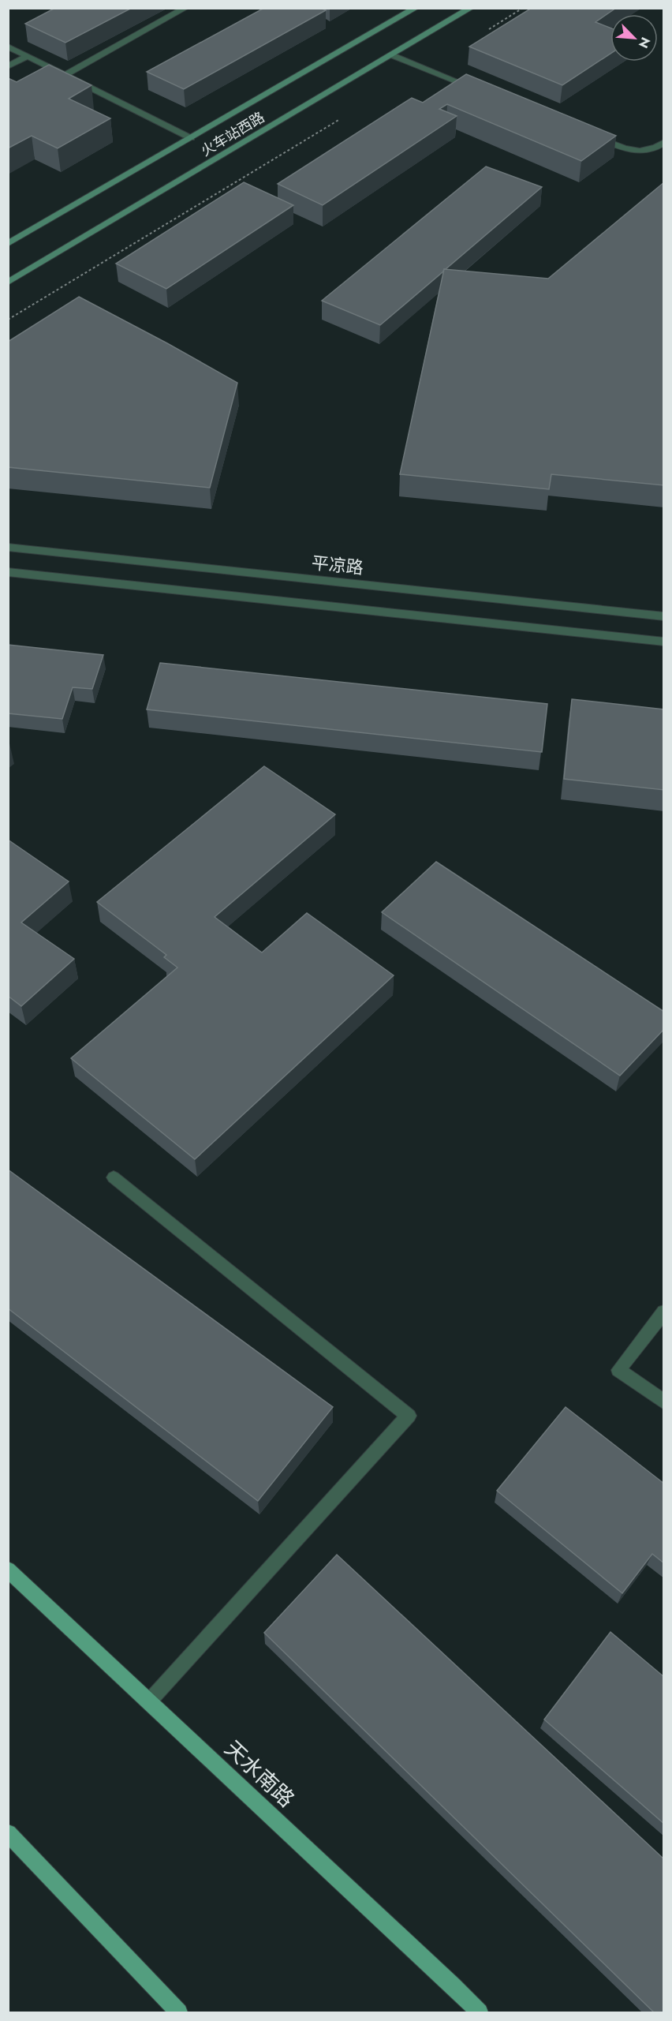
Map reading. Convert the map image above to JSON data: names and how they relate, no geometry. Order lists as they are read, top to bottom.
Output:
{
  "streets": {
    "main road": ["火车站西路", "天水南路"],
    "street": ["平凉路"]
  },
  "north": "bottom right"
}
